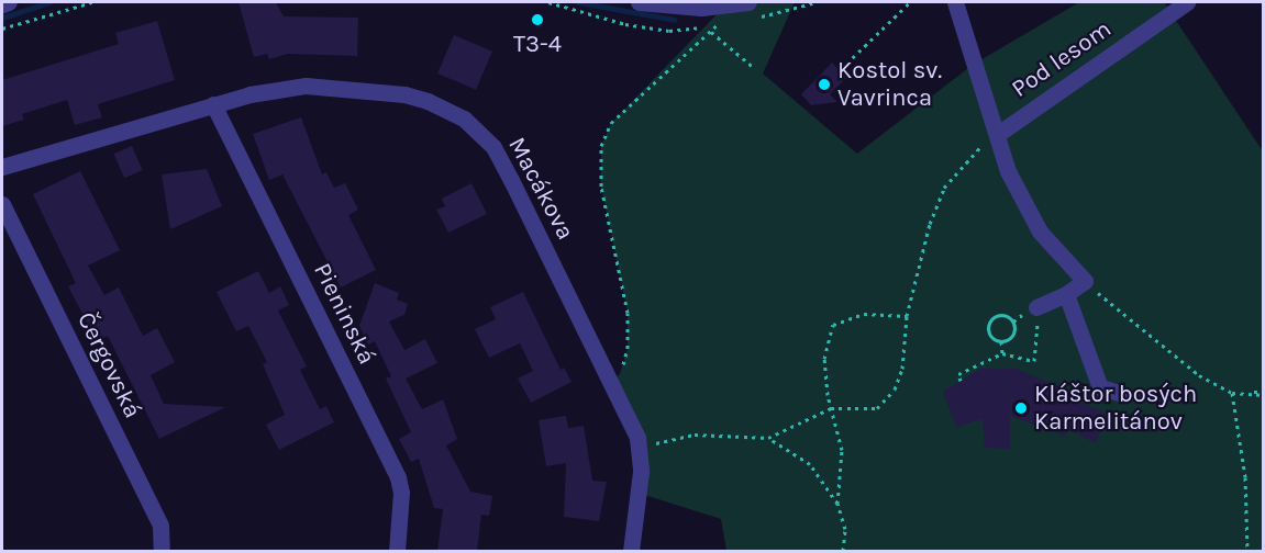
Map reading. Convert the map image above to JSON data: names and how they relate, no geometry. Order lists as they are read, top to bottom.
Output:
{
  "streets": {
    "street": [
      "Pod lesom",
      "Macákova",
      "Pieninská",
      "Čergovská"
    ]
  },
  "crossings": [
    ["Macákova", "Pieninská"]
  ],
  "places": ["T3-4", "Kostol sv. Vavrinca", "Kláštor bosých Karmelitánov"]
}
